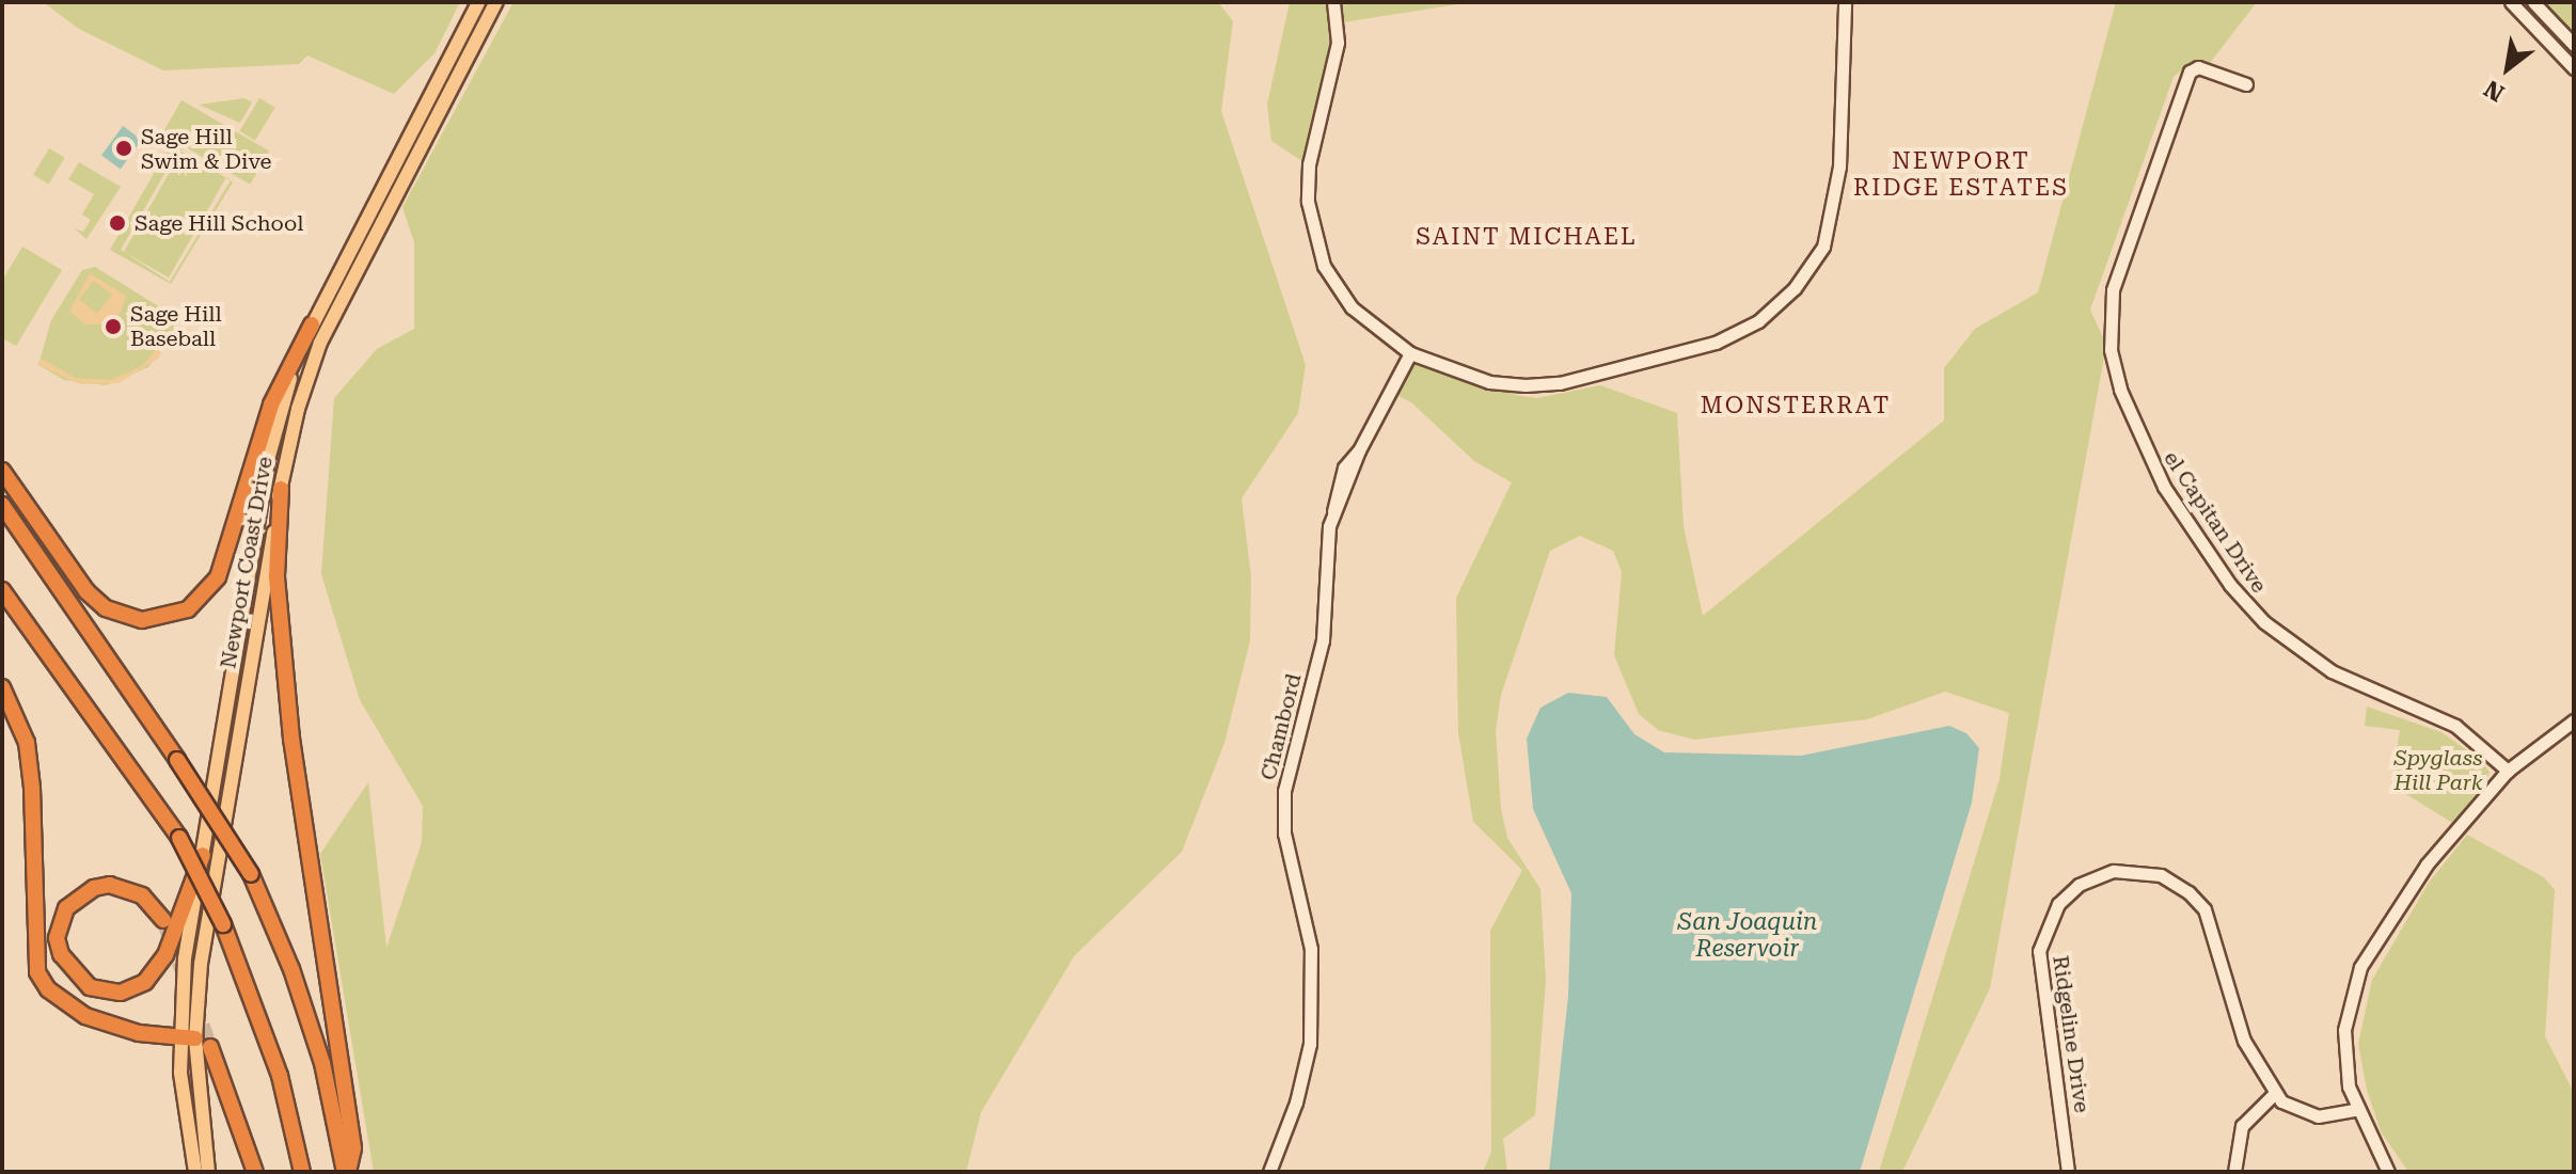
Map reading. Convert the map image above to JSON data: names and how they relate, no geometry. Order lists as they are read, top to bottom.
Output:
{
  "streets": {
    "main road": ["Newport Coast Drive"],
    "street": ["el Capitan Drive", "Chambord", "Ridgeline Drive"]
  },
  "districts": ["NEWPORT RIDGE ESTATES", "SAINT MICHAEL", "MONSTERRAT"],
  "water": ["San Joaquin Reservoir"],
  "parks": ["Spyglass Hill Park"],
  "places": ["Sage Hill Swim & Dive", "Sage Hill School", "Sage Hill Baseball"],
  "north": "bottom left"
}
